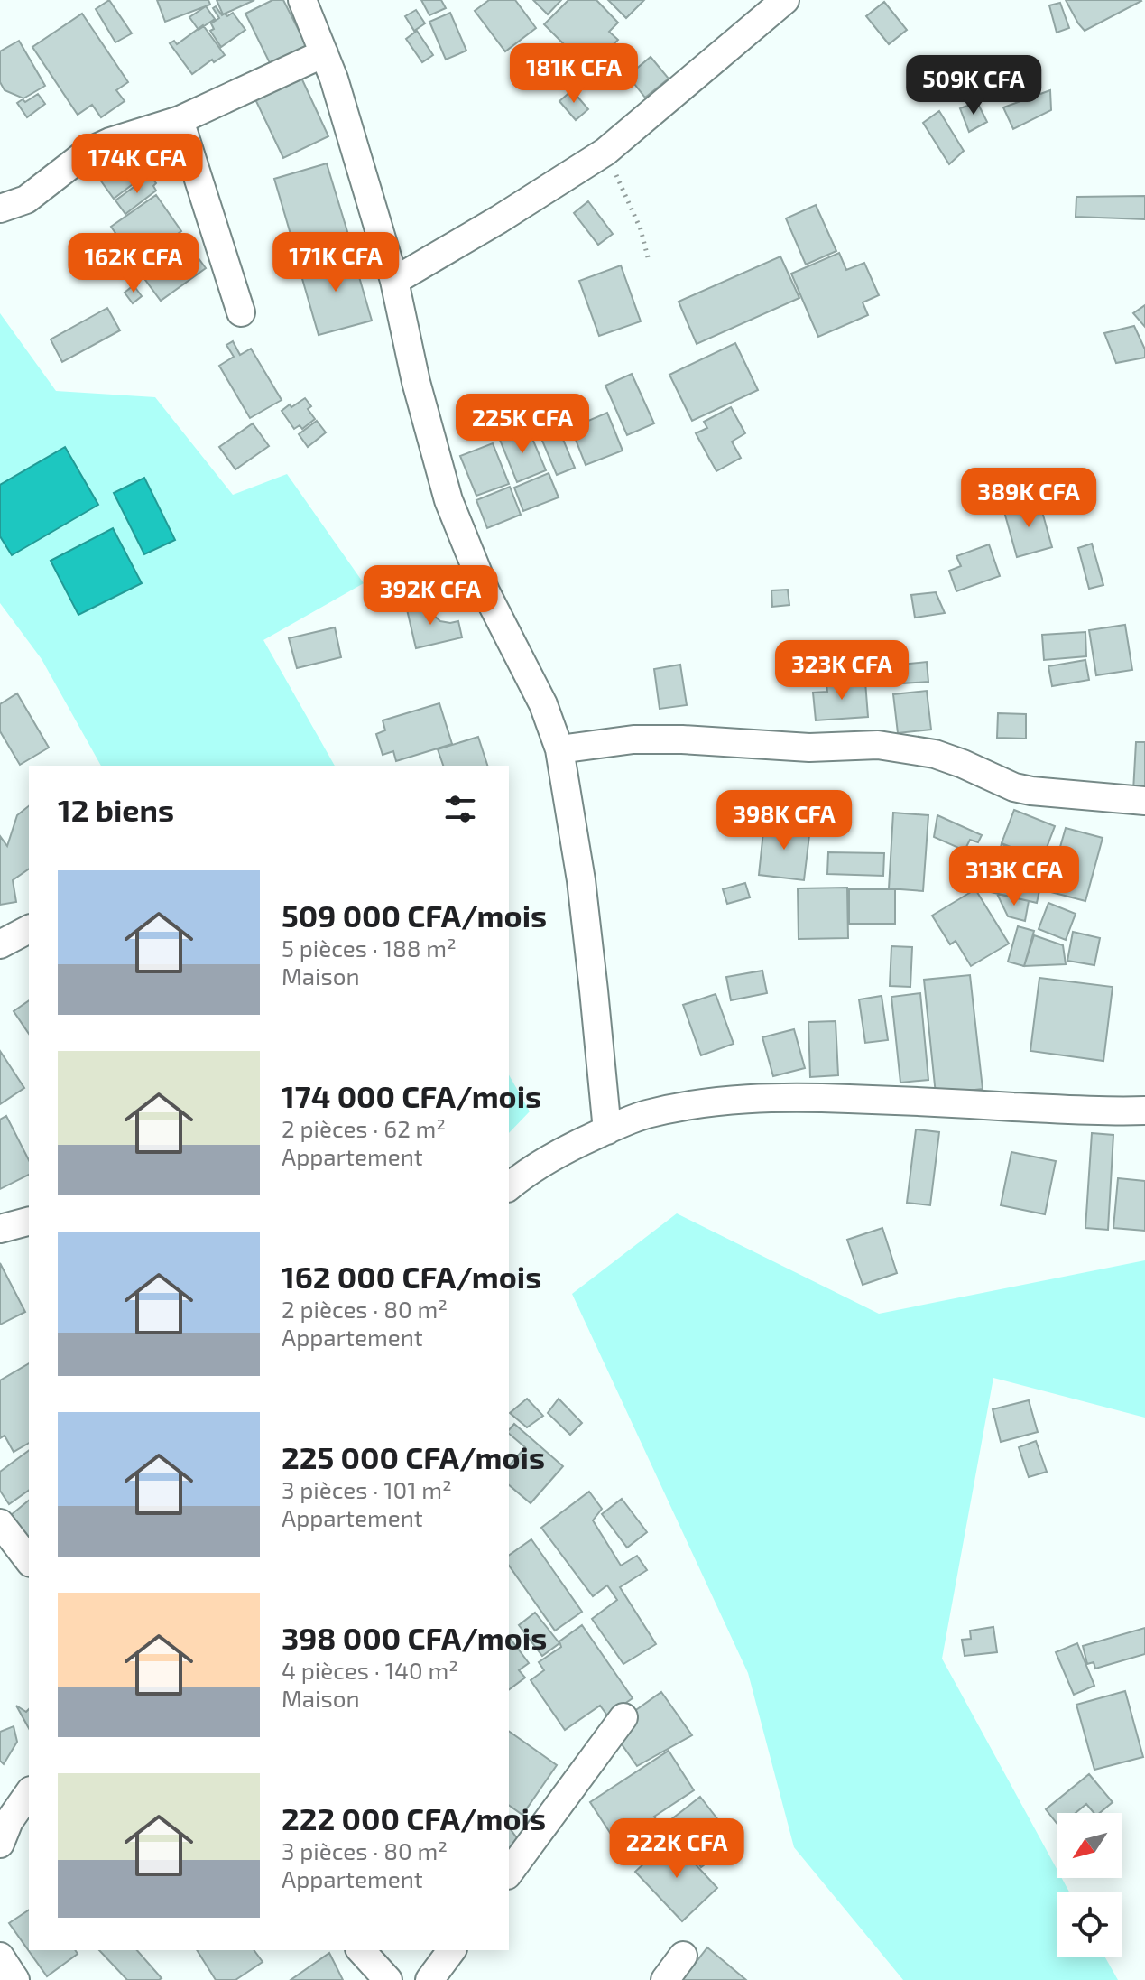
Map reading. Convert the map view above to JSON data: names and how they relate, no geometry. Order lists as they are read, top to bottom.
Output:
{
  "north": "bottom left",
  "page": {
    "price": [
      "181K CFA",
      "509K CFA",
      "174K CFA",
      "171K CFA",
      "162K CFA",
      "225K CFA",
      "389K CFA",
      "392K CFA",
      "323K CFA",
      "398K CFA",
      "313K CFA",
      "222K CFA"
    ],
    "heading": "12 biens",
    "list": [
      {
        "name": "509 000 CFA/mois",
        "note": "5 pièces · 188 m² · Maison"
      },
      {
        "name": "174 000 CFA/mois",
        "note": "2 pièces · 62 m² · Appartement"
      },
      {
        "name": "162 000 CFA/mois",
        "note": "2 pièces · 80 m² · Appartement"
      },
      {
        "name": "225 000 CFA/mois",
        "note": "3 pièces · 101 m² · Appartement"
      },
      {
        "name": "398 000 CFA/mois",
        "note": "4 pièces · 140 m² · Maison"
      },
      {
        "name": "222 000 CFA/mois",
        "note": "3 pièces · 80 m² · Appartement"
      }
    ]
  }
}
